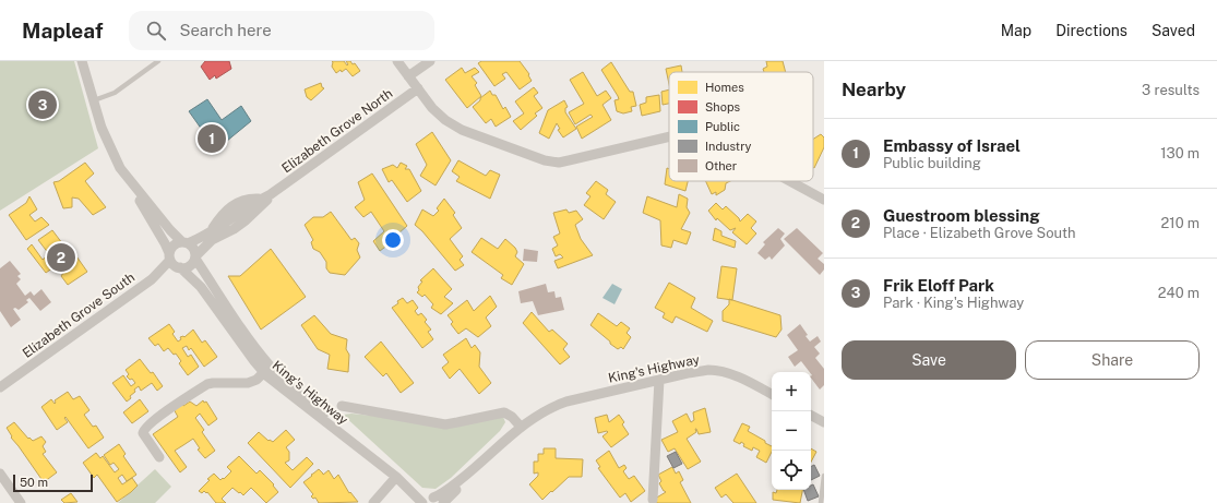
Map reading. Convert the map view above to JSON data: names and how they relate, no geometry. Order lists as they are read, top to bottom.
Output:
{
  "streets": {
    "street": ["Elizabeth Grove North", "Elizabeth Grove South", "King's Highway"]
  },
  "crossings": [
    ["Elizabeth Grove North", "Elizabeth Grove South"],
    ["Elizabeth Grove North", "King's Highway"],
    ["Elizabeth Grove South", "King's Highway"]
  ],
  "legend": [
    "Homes",
    "Shops",
    "Public",
    "Industry",
    "Other"
  ],
  "scale_bar": "50 m",
  "page": {
    "header": "Mapleaf",
    "search": "Search here",
    "nav": ["Map", "Directions", "Saved"],
    "heading": ["Nearby", "3 results"],
    "pins": ["3", "1", "2"],
    "list": [
      {
        "mark": "1",
        "name": "Embassy of Israel",
        "note": "Public building",
        "value": "130 m"
      },
      {
        "mark": "2",
        "name": "Guestroom blessing",
        "note": "Place · Elizabeth Grove South",
        "value": "210 m"
      },
      {
        "mark": "3",
        "name": "Frik Eloff Park",
        "note": "Park · King's Highway",
        "value": "240 m"
      }
    ],
    "buttons": ["Save", "Share"],
    "map_buttons": ["+", "−"],
    "scale": "50 m"
  }
}
